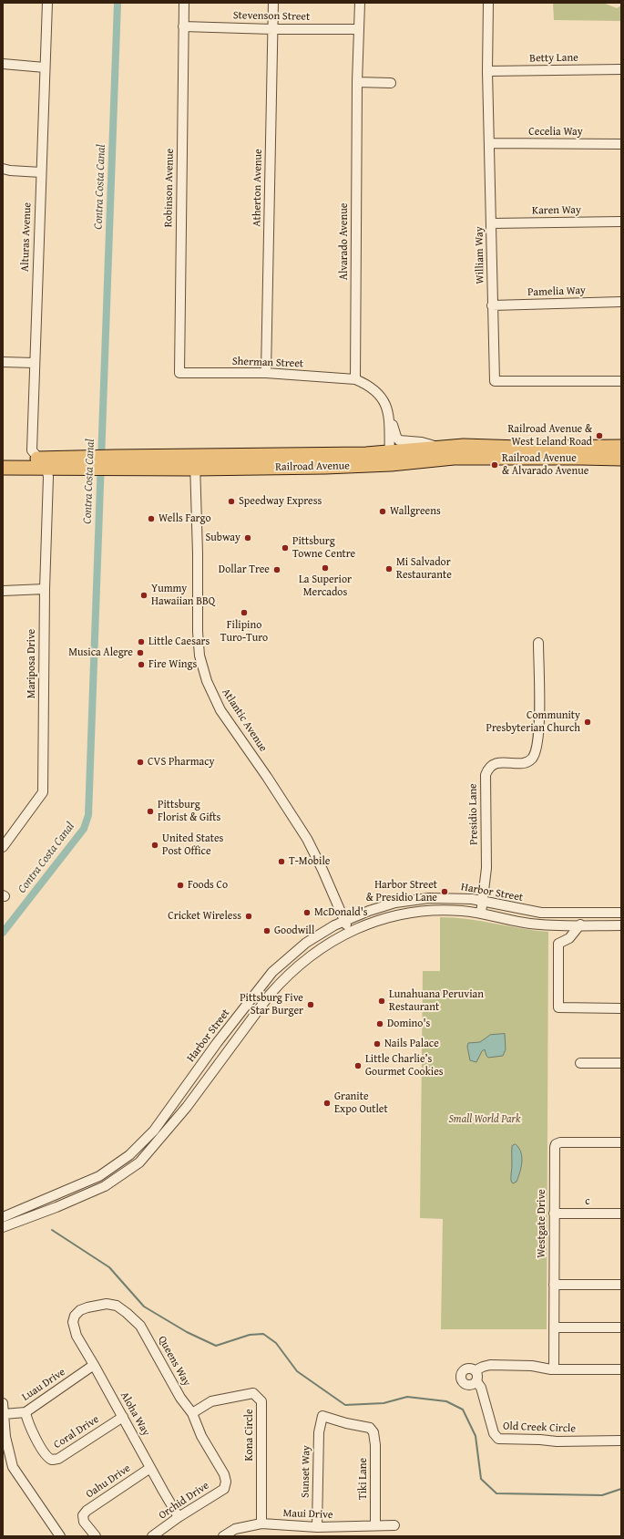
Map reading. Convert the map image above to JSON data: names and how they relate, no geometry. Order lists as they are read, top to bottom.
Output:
{
  "streets": {
    "highway": ["Railroad Avenue"],
    "street": [
      "Stevenson Street",
      "Betty Lane",
      "Cecelia Way",
      "Robinson Avenue",
      "Atherton Avenue",
      "Karen Way",
      "Alturas Avenue",
      "Alvarado Avenue",
      "William Way",
      "Pamelia Way",
      "Sherman Street",
      "Mariposa Drive",
      "Atlantic Avenue",
      "Presidio Lane",
      "Harbor Street",
      "c",
      "Westgate Drive",
      "Queens Way",
      "Luau Drive",
      "Aloha Way",
      "Old Creek Circle",
      "Coral Drive",
      "Kona Circle",
      "Sunset Way",
      "Tiki Lane",
      "Oahu Drive",
      "Orchid Drive",
      "Maui Drive"
    ]
  },
  "crossings": [
    ["Stevenson Street", "Robinson Avenue"],
    ["Stevenson Street", "Atherton Avenue"],
    ["Stevenson Street", "Alvarado Avenue"],
    ["Betty Lane", "William Way"],
    ["Cecelia Way", "William Way"],
    ["Robinson Avenue", "Sherman Street"],
    ["Atherton Avenue", "Sherman Street"],
    ["Karen Way", "William Way"],
    ["Alturas Avenue", "Railroad Avenue"],
    ["Alturas Avenue", "Mariposa Drive"],
    ["Alvarado Avenue", "Sherman Street"],
    ["William Way", "Pamelia Way"],
    ["Railroad Avenue", "Mariposa Drive"],
    ["Railroad Avenue", "Atlantic Avenue"],
    ["Atlantic Avenue", "Harbor Street"],
    ["Presidio Lane", "Harbor Street"],
    ["c", "Westgate Drive"],
    ["Queens Way", "Aloha Way"],
    ["Queens Way", "Kona Circle"],
    ["Queens Way", "Orchid Drive"],
    ["Luau Drive", "Aloha Way"],
    ["Luau Drive", "Coral Drive"],
    ["Aloha Way", "Coral Drive"],
    ["Aloha Way", "Oahu Drive"],
    ["Aloha Way", "Orchid Drive"],
    ["Kona Circle", "Maui Drive"],
    ["Sunset Way", "Tiki Lane"],
    ["Sunset Way", "Maui Drive"],
    ["Tiki Lane", "Maui Drive"]
  ],
  "water": ["Contra Costa Canal"],
  "parks": ["Small World Park"],
  "places": [
    "Railroad Avenue & West Leland Road",
    "Railroad Avenue & Alvarado Avenue",
    "Speedway Express",
    "Wallgreens",
    "Wells Fargo",
    "Subway",
    "Pittsburg Towne Centre",
    "La Superior Mercados",
    "Mi Salvador Restaurante",
    "Dollar Tree",
    "Yummy Hawaiian BBQ",
    "Filipino Turo-Turo",
    "Little Caesars",
    "Musica Alegre",
    "Fire Wings",
    "Community Presbyterian Church",
    "CVS Pharmacy",
    "Pittsburg Florist & Gifts",
    "United States Post Office",
    "T-Mobile",
    "Foods Co",
    "Harbor Street & Presidio Lane",
    "McDonald's",
    "Cricket Wireless",
    "Goodwill",
    "Lunahuana Peruvian Restaurant",
    "Pittsburg Five Star Burger",
    "Domino's",
    "Nails Palace",
    "Little Charlie’s Gourmet Cookies",
    "Granite Expo Outlet"
  ]
}
